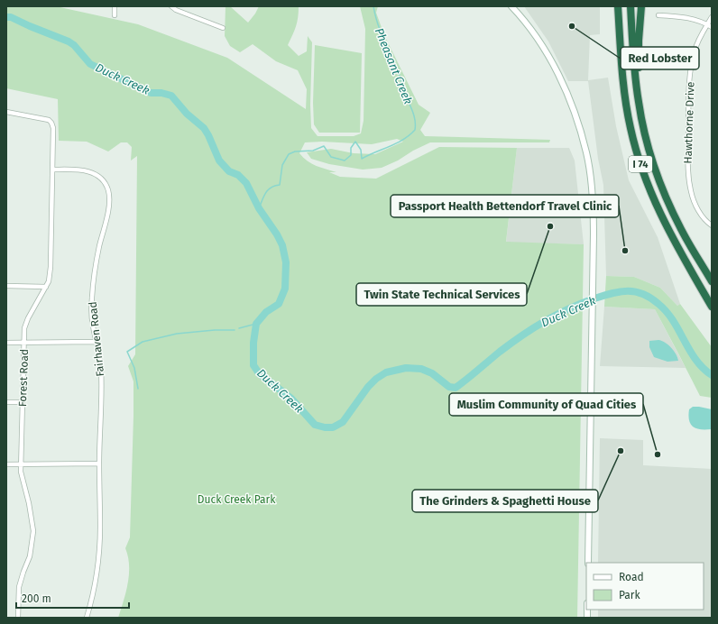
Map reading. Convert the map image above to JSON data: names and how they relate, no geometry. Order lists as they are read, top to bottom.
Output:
{
  "streets": {
    "highway": ["I 74"],
    "street": ["Hawthorne Drive", "Fairhaven Road", "Forest Road"]
  },
  "crossings": [
    ["Fairhaven Road", "Forest Road"]
  ],
  "water": ["Pheasant Creek", "Duck Creek"],
  "parks": ["Duck Creek Park"],
  "places": [
    "Red Lobster",
    "Twin State Technical Services",
    "Passport Health Bettendorf Travel Clinic",
    "The Grinders & Spaghetti House",
    "Muslim Community of Quad Cities"
  ],
  "legend": ["Road", "Park"],
  "scale_bar": "200 m"
}
